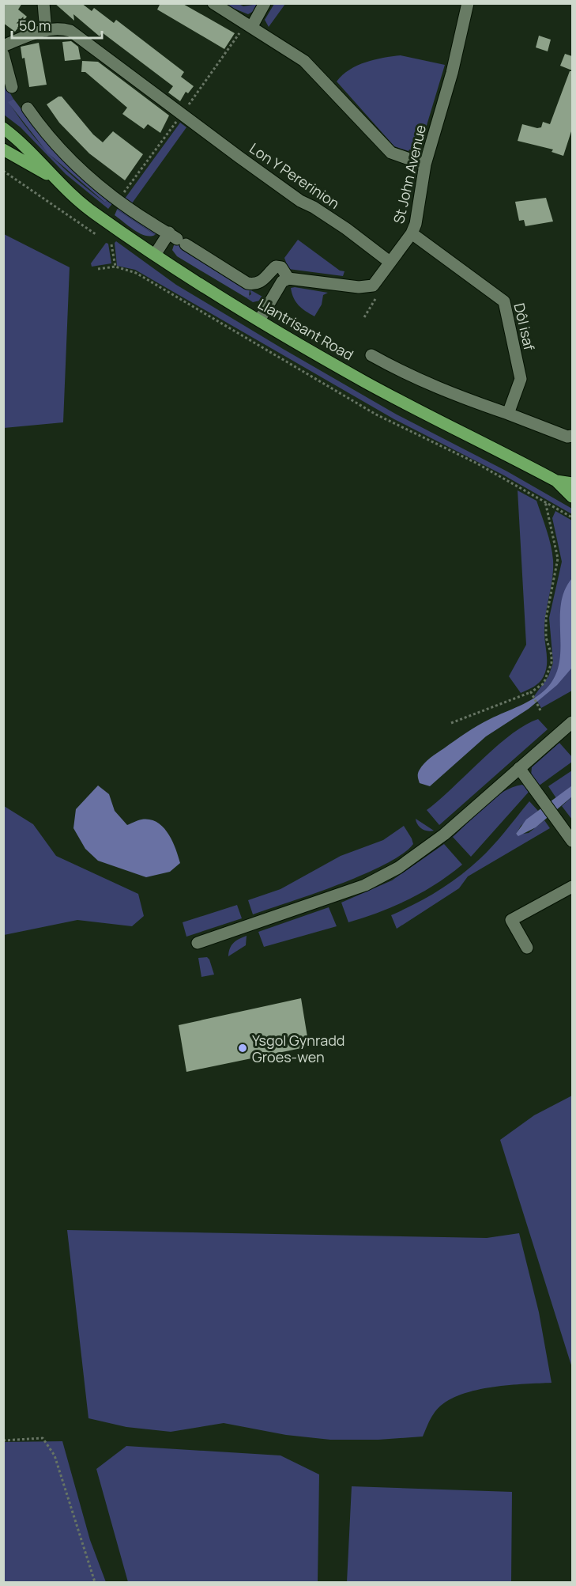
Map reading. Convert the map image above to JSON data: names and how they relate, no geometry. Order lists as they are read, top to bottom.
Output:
{
  "streets": {
    "main road": ["Llantrisant Road"],
    "street": ["St John Avenue", "Lon Y Pererinion", "Dôl isaf"]
  },
  "crossings": [
    ["St John Avenue", "Lon Y Pererinion"],
    ["St John Avenue", "Dôl isaf"]
  ],
  "places": ["Ysgol Gynradd Groes-wen"],
  "scale_bar": "50 m"
}
